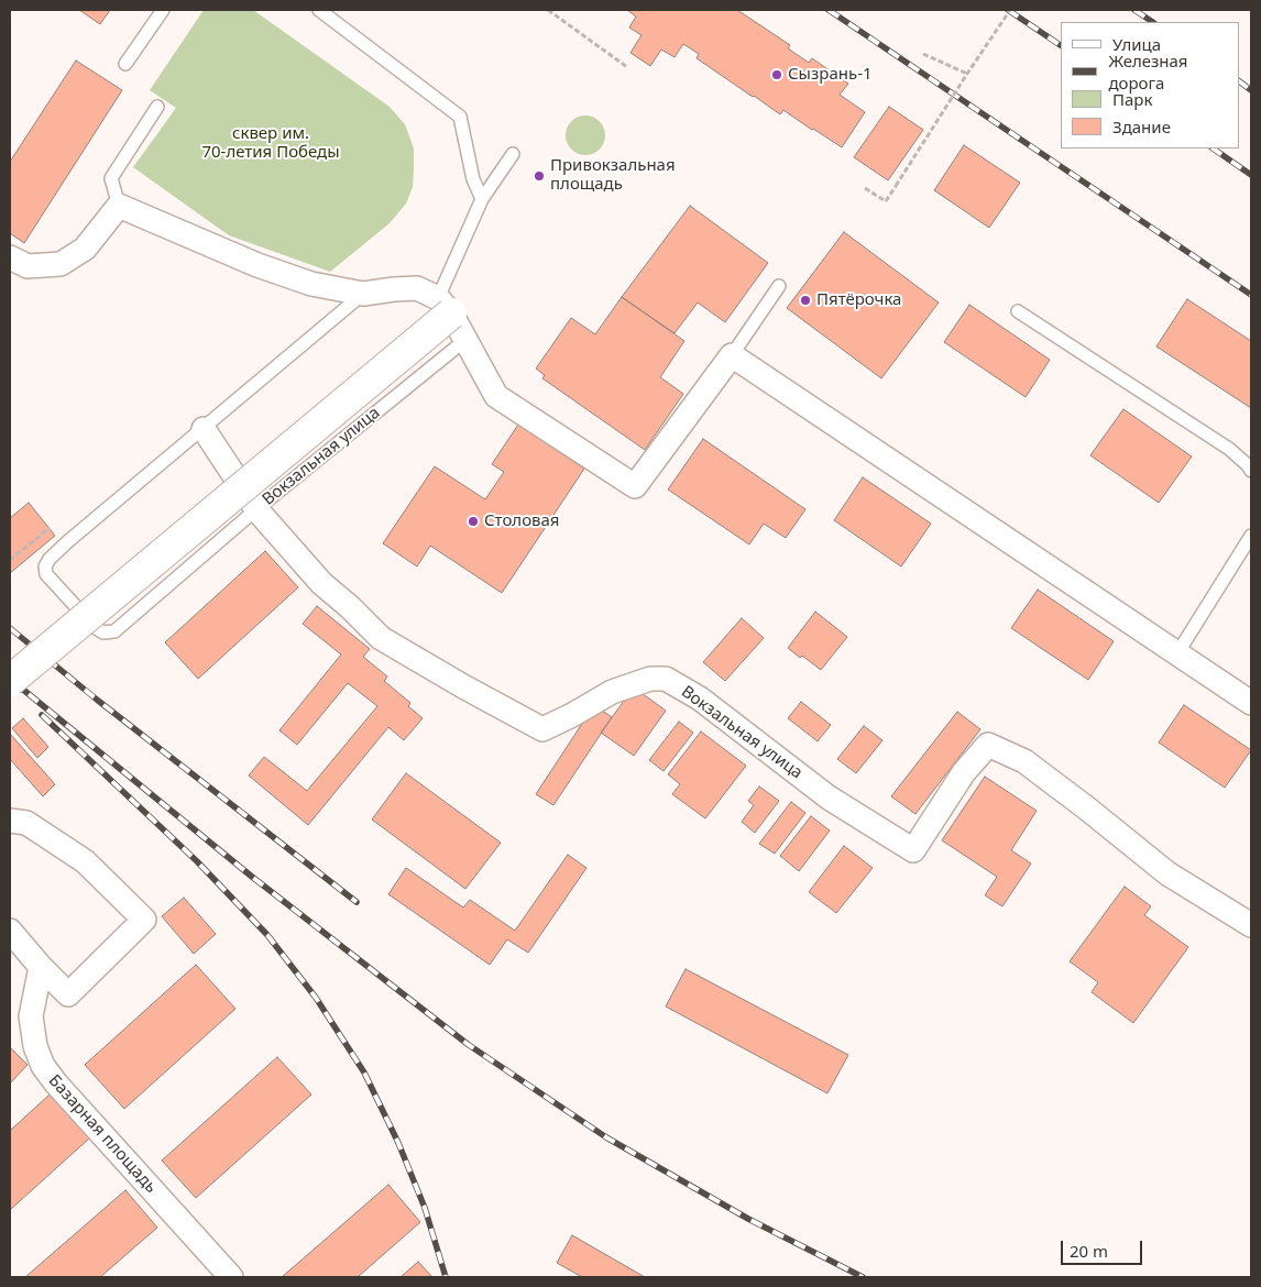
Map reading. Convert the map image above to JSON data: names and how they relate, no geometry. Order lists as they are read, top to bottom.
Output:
{
  "streets": {
    "street": ["Вокзальная улица", "Базарная площадь"]
  },
  "parks": ["сквер им. 70-летия Победы"],
  "places": [
    "Сызрань-1",
    "Привокзальная площадь",
    "Пятёрочка",
    "Столовая"
  ],
  "legend": [
    "Улица",
    "Железная дорога",
    "Парк",
    "Здание"
  ],
  "scale_bar": "20 m"
}
